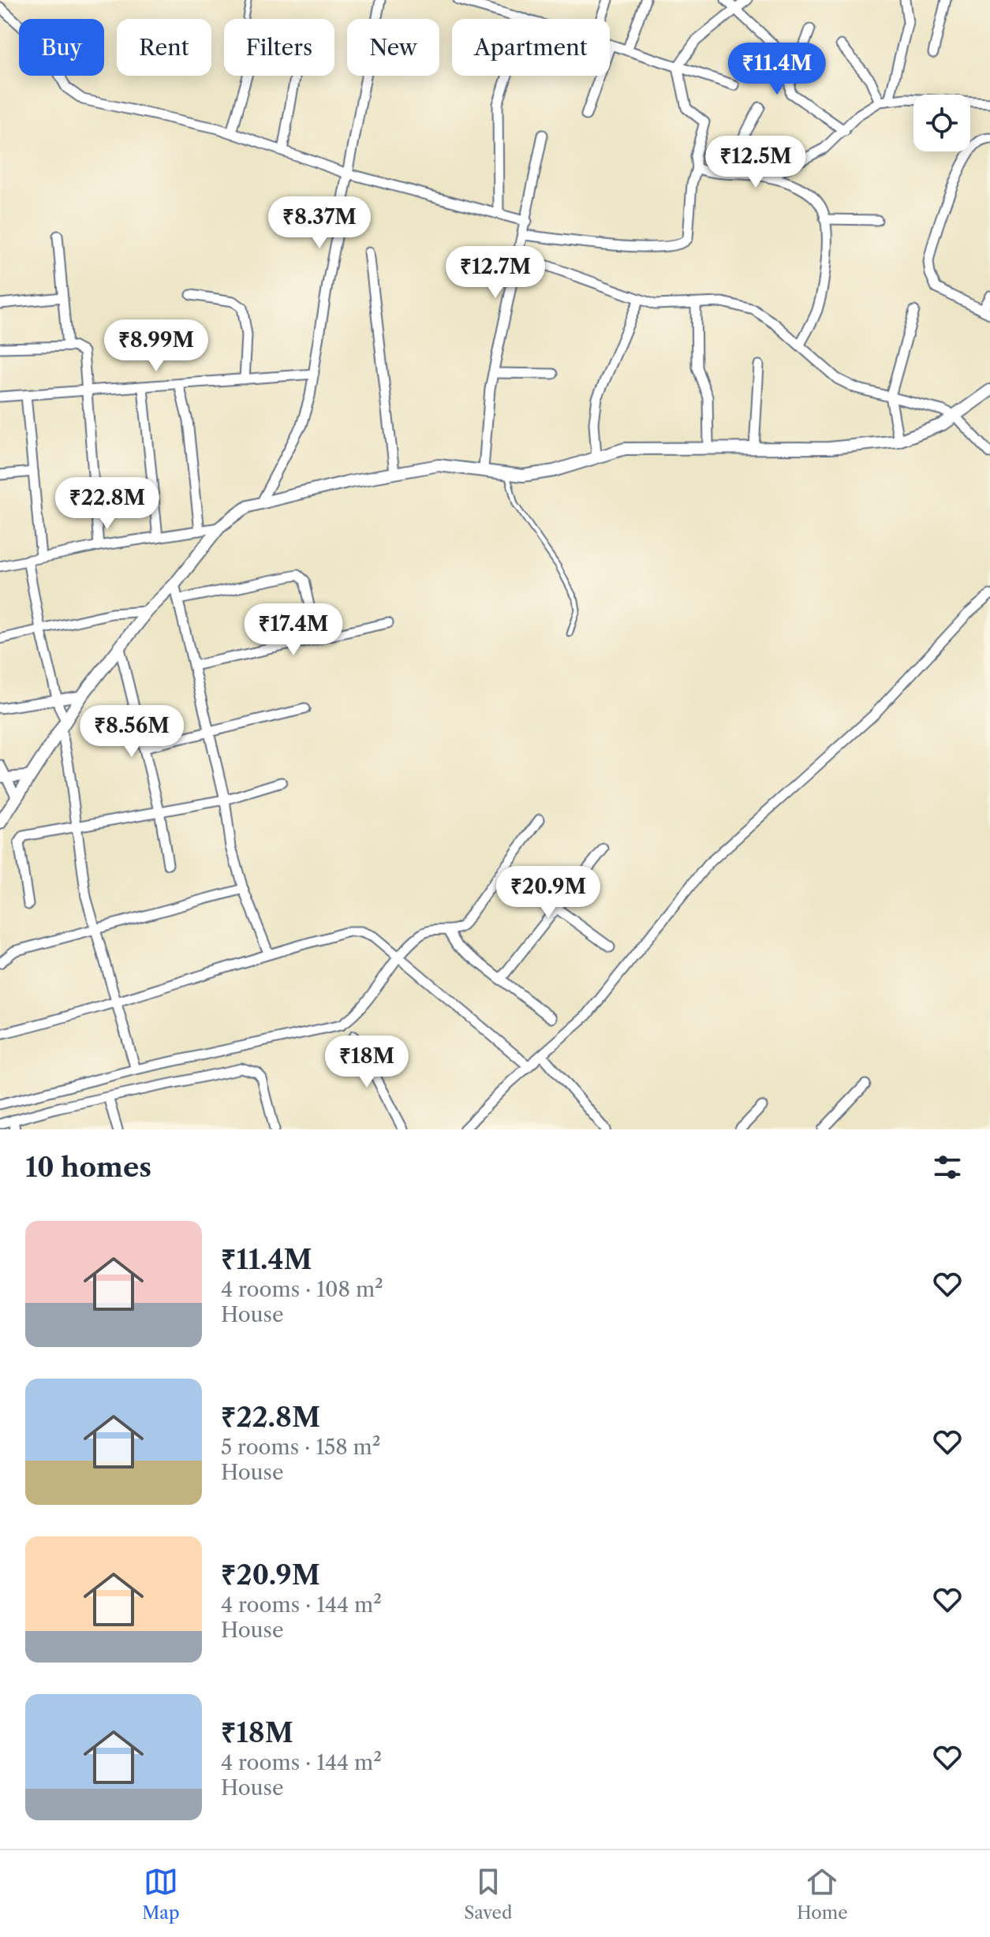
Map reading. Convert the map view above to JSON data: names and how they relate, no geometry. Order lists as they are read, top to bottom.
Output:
{
  "page": {
    "chip": [
      "Buy",
      "Rent",
      "Filters",
      "New",
      "Apartment"
    ],
    "price": [
      "₹11.4M",
      "₹12.5M",
      "₹8.37M",
      "₹12.7M",
      "₹8.99M",
      "₹22.8M",
      "₹17.4M",
      "₹8.56M",
      "₹20.9M",
      "₹18M"
    ],
    "heading": "10 homes",
    "list": [
      {
        "name": "₹11.4M",
        "note": "4 rooms · 108 m² · House"
      },
      {
        "name": "₹22.8M",
        "note": "5 rooms · 158 m² · House"
      },
      {
        "name": "₹20.9M",
        "note": "4 rooms · 144 m² · House"
      },
      {
        "name": "₹18M",
        "note": "4 rooms · 144 m² · House"
      }
    ],
    "tabs": ["Map", "Saved", "Home"]
  }
}
